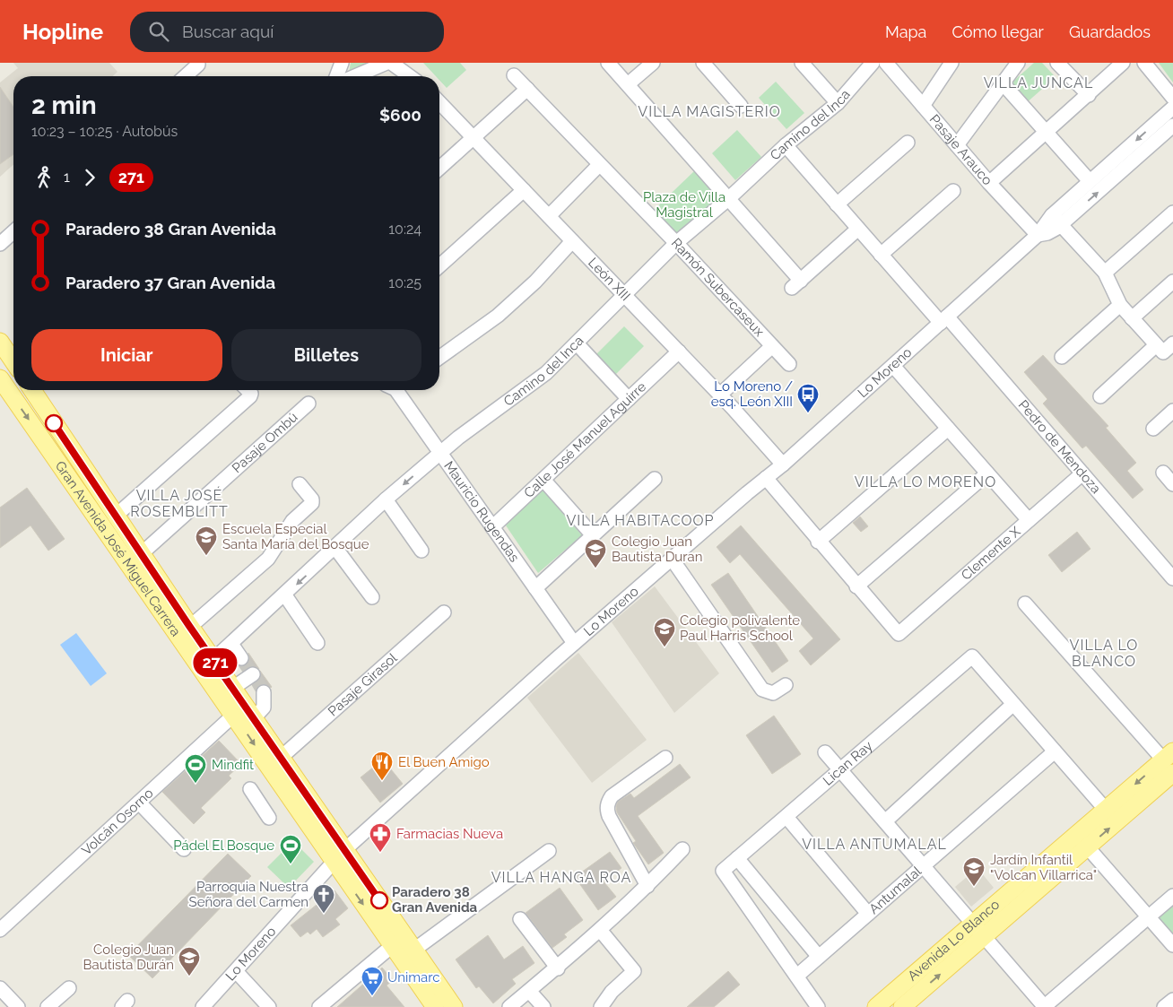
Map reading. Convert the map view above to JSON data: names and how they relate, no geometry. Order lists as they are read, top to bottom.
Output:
{
  "streets": {
    "main road": ["Gran Avenida José Miguel Carrera", "Avenida Lo Blanco"],
    "street": [
      "Camino del Inca",
      "Pasaje Arauco",
      "León XIII",
      "Ramón Subercaseux",
      "Lo Moreno",
      "Calle José Manuel Aguirre",
      "Pasaje Ombú",
      "Pedro de Mendoza",
      "Mauricio Rugendas",
      "Clemente X",
      "Pasaje Girasol",
      "Lican Ray",
      "Volcán Osorno",
      "Antumalal"
    ]
  },
  "crossings": [
    ["Camino del Inca", "León XIII"],
    ["Camino del Inca", "Ramón Subercaseux"],
    ["Camino del Inca", "Pedro de Mendoza"],
    ["Camino del Inca", "Mauricio Rugendas"],
    ["Camino del Inca", "Gran Avenida José Miguel Carrera"],
    ["Pasaje Arauco", "Lo Moreno"],
    ["León XIII", "Lo Moreno"],
    ["León XIII", "Calle José Manuel Aguirre"],
    ["Lo Moreno", "Pedro de Mendoza"],
    ["Lo Moreno", "Mauricio Rugendas"],
    ["Lo Moreno", "Gran Avenida José Miguel Carrera"],
    ["Calle José Manuel Aguirre", "Mauricio Rugendas"],
    ["Pasaje Ombú", "Gran Avenida José Miguel Carrera"],
    ["Pedro de Mendoza", "Clemente X"],
    ["Gran Avenida José Miguel Carrera", "Pasaje Girasol"],
    ["Gran Avenida José Miguel Carrera", "Volcán Osorno"],
    ["Lican Ray", "Antumalal"]
  ],
  "districts": [
    "VILLA JUNCAL",
    "VILLA MAGISTERIO",
    "VILLA LO MORENO",
    "VILLA JOSÉ ROSEMBLITT",
    "VILLA HABITACOOP",
    "VILLA LO BLANCO",
    "VILLA ANTUMALAL",
    "VILLA HANGA ROA"
  ],
  "parks": ["Plaza de Villa Magistral"],
  "places": {
    "bus stop": ["Lo Moreno / esq. León XIII"],
    "school or university": [
      "Escuela Especial Santa María del Bosque",
      "Colegio Juan Bautista Duran",
      "Colegio polivalente Paul Harris School",
      "Jardín Infantil \"Volcan Villarrica\"",
      "Colegio Juan Bautista Durán"
    ],
    "restaurant": ["El Buen Amigo"],
    "sports": ["Mindfit", "Pádel El Bosque"],
    "pharmacy": ["Farmacias Nueva"],
    "other": ["Paradero 38 Gran Avenida"],
    "church": ["Parroquia Nuestra Señora del Carmen"],
    "supermarket": ["Unimarc"]
  },
  "lines": ["bus line 271"],
  "page": {
    "header": "Hopline",
    "search": "Buscar aquí",
    "nav": ["Mapa", "Cómo llegar", "Guardados"],
    "on_map": "271",
    "heading": ["2 min", "10:23 – 10:25 · Autobús", "$600"],
    "legs": ["1", "271"],
    "list": [
      {
        "name": "Paradero 38 Gran Avenida",
        "value": "10:24"
      },
      {
        "name": "Paradero 37 Gran Avenida",
        "value": "10:25"
      }
    ],
    "buttons": ["Iniciar", "Billetes"]
  }
}
